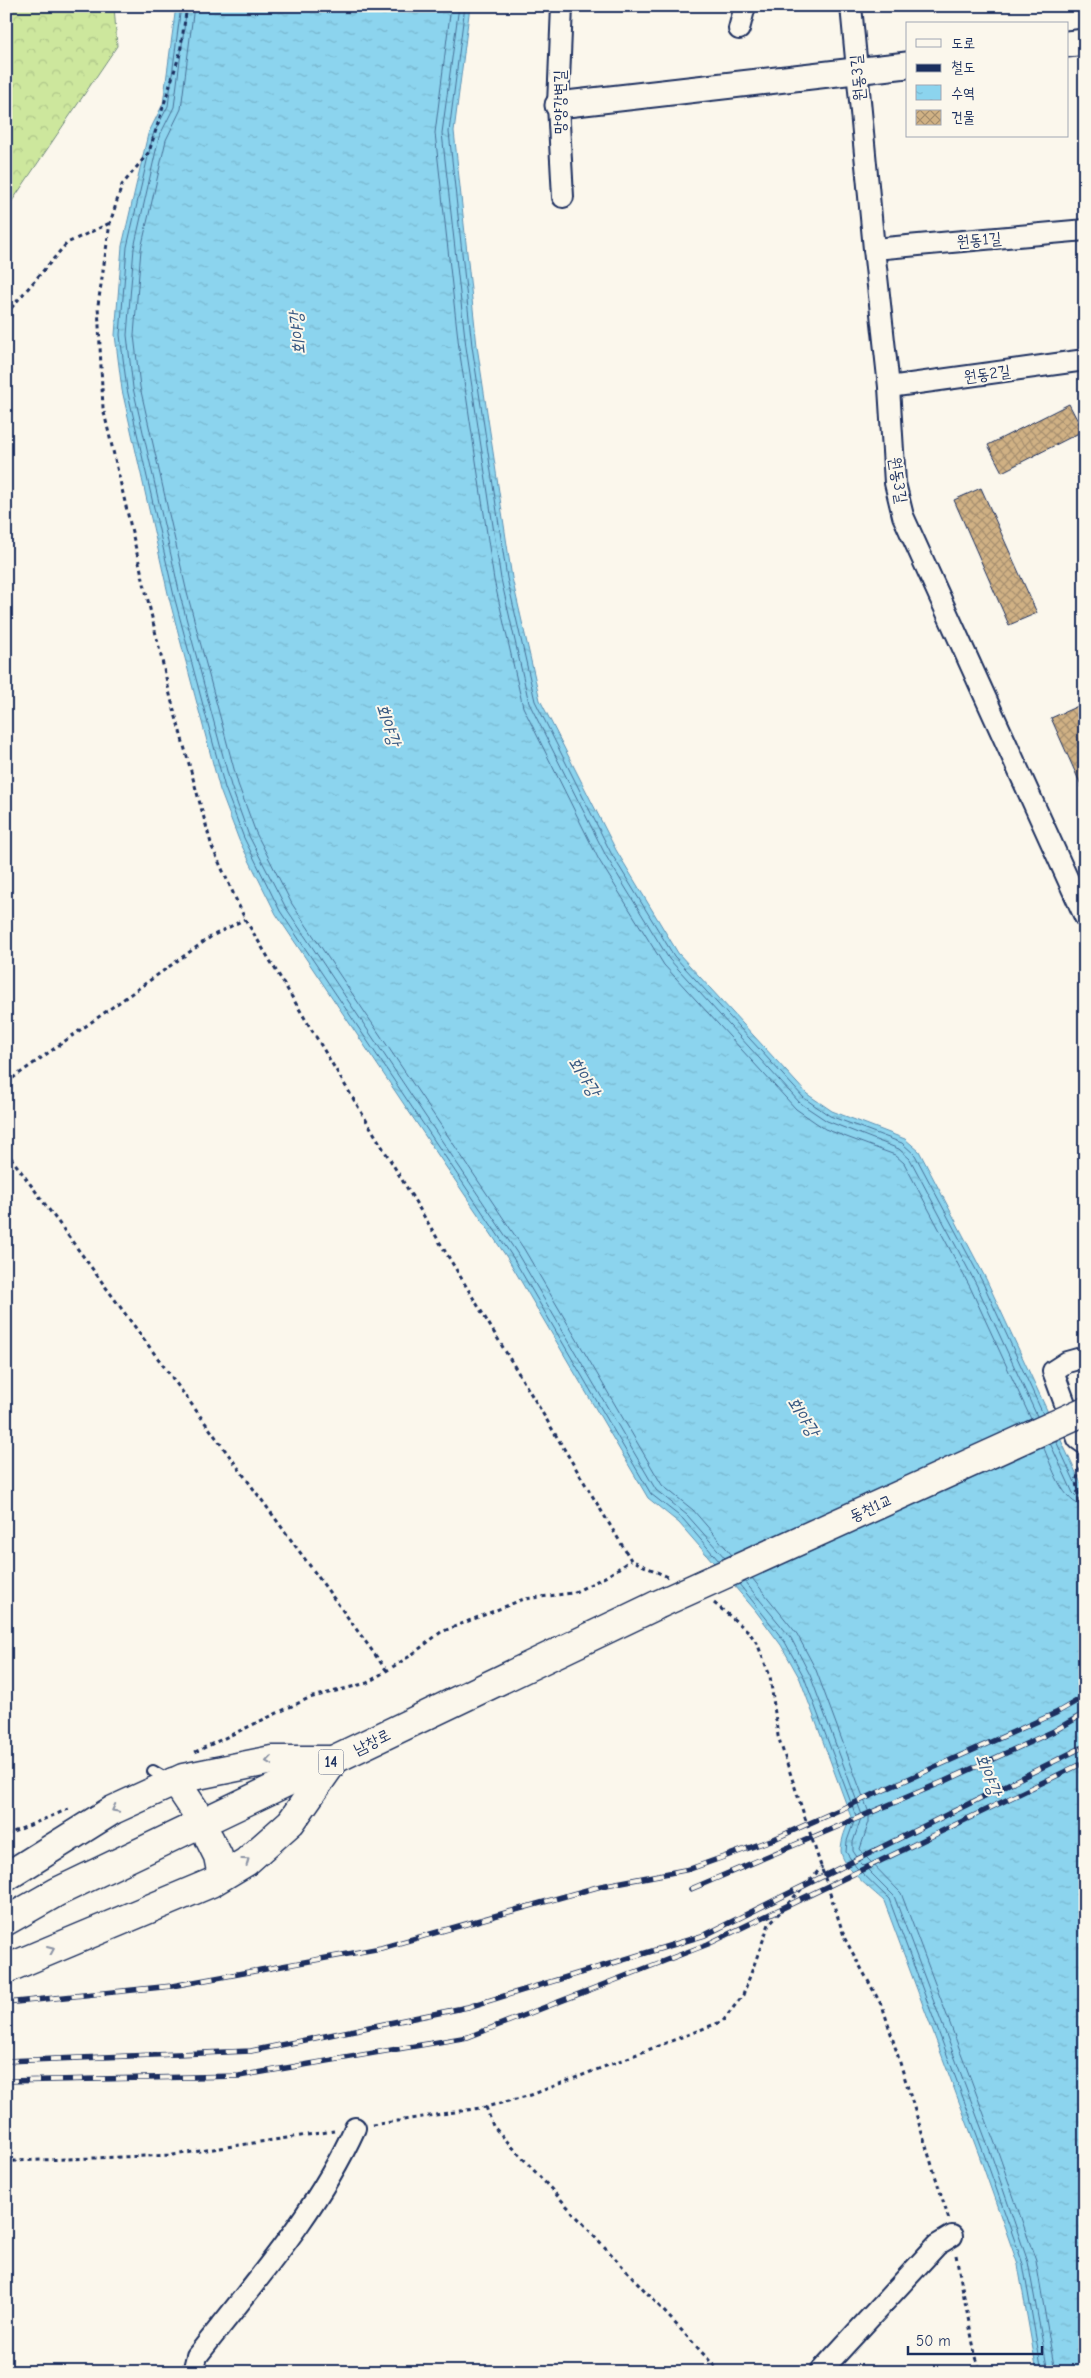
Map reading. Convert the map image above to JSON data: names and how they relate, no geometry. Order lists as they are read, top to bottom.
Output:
{
  "streets": {
    "main road": ["동천1교", "남창로", "14"],
    "street": [
      "원동3길",
      "망양강변길",
      "원동1길",
      "원동2길"
    ]
  },
  "crossings": [
    ["원동3길", "원동1길"],
    ["원동3길", "원동2길"],
    ["동천1교", "남창로"]
  ],
  "water": ["회야강"],
  "legend": [
    "도로",
    "철도",
    "수역",
    "건물"
  ],
  "scale_bar": "50 m"
}
